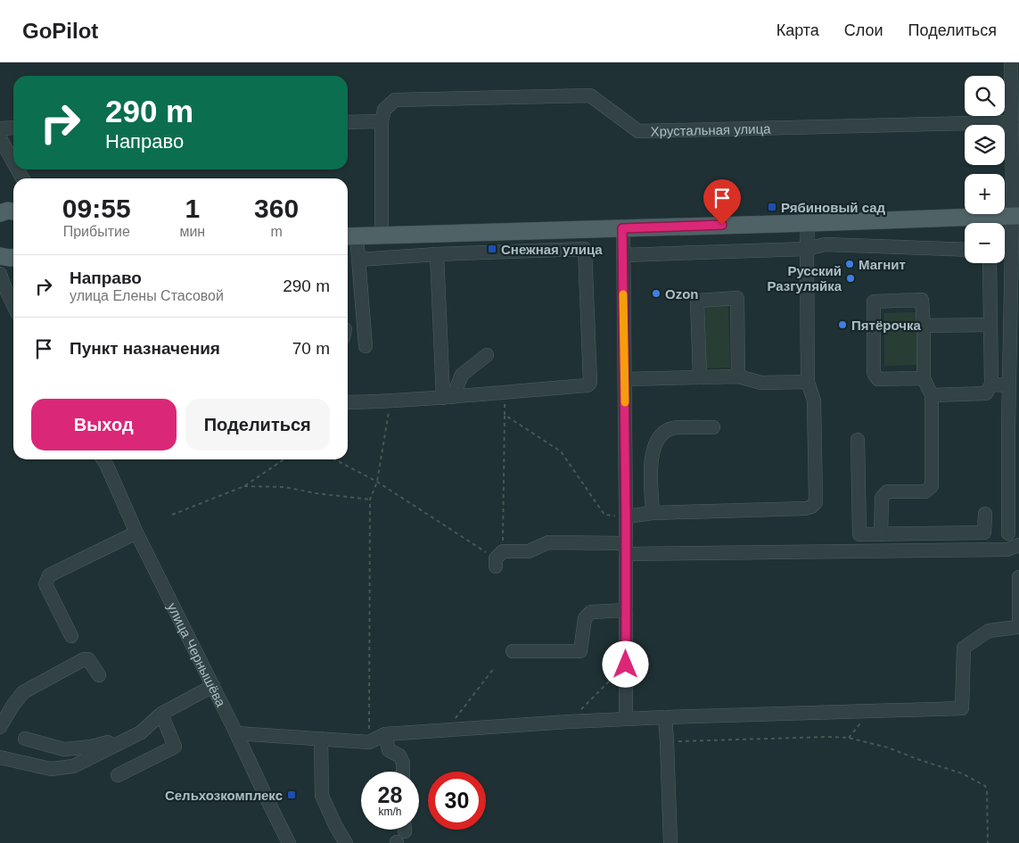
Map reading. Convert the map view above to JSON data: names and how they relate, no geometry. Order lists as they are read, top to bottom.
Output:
{
  "streets": {
    "street": ["Хрустальная улица", "улица Чернышёва"]
  },
  "places": {
    "transit": ["Рябиновый сад", "Снежная улица", "Сельхозкомплекс"],
    "other": [
      "Магнит",
      "Русский Разгуляйка",
      "Ozon",
      "Пятёрочка"
    ]
  },
  "page": {
    "header": "GoPilot",
    "nav": ["Карта", "Слои", "Поделиться"],
    "map_buttons": ["+", "−"],
    "turn": ["290 m", "Направо"],
    "eta": [
      "09:55",
      "Прибытие",
      "1",
      "мин",
      "360",
      "m"
    ],
    "list": [
      {
        "name": "Направо",
        "note": "улица Елены Стасовой",
        "value": "290 m"
      },
      {
        "name": "Пункт назначения",
        "value": "70 m"
      }
    ],
    "buttons": ["Выход", "Поделиться"],
    "speed": "28 km/h",
    "limit": "30"
  }
}
